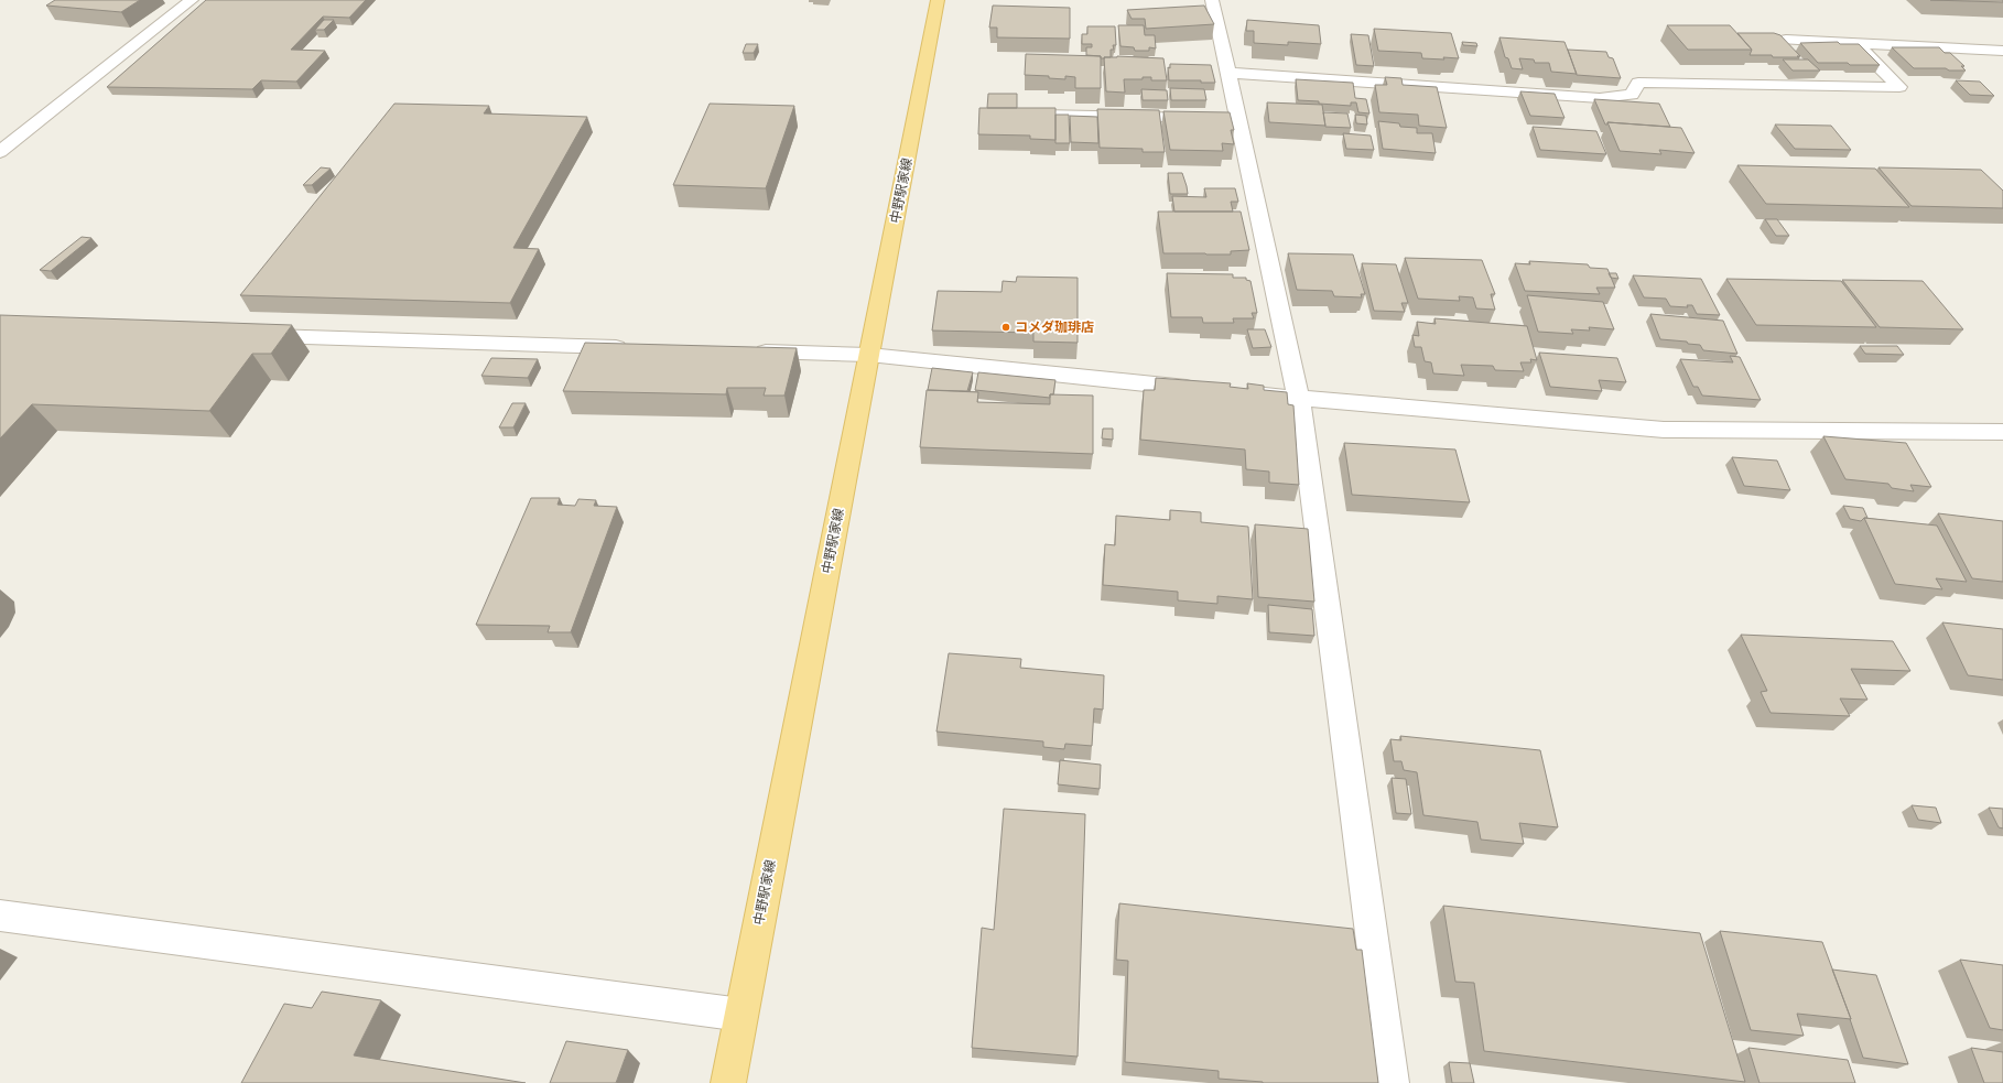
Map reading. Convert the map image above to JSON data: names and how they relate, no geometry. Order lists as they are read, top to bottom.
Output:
{
  "streets": {
    "main road": ["中野駅家線"]
  },
  "places": ["コメダ珈琲店"]
}
